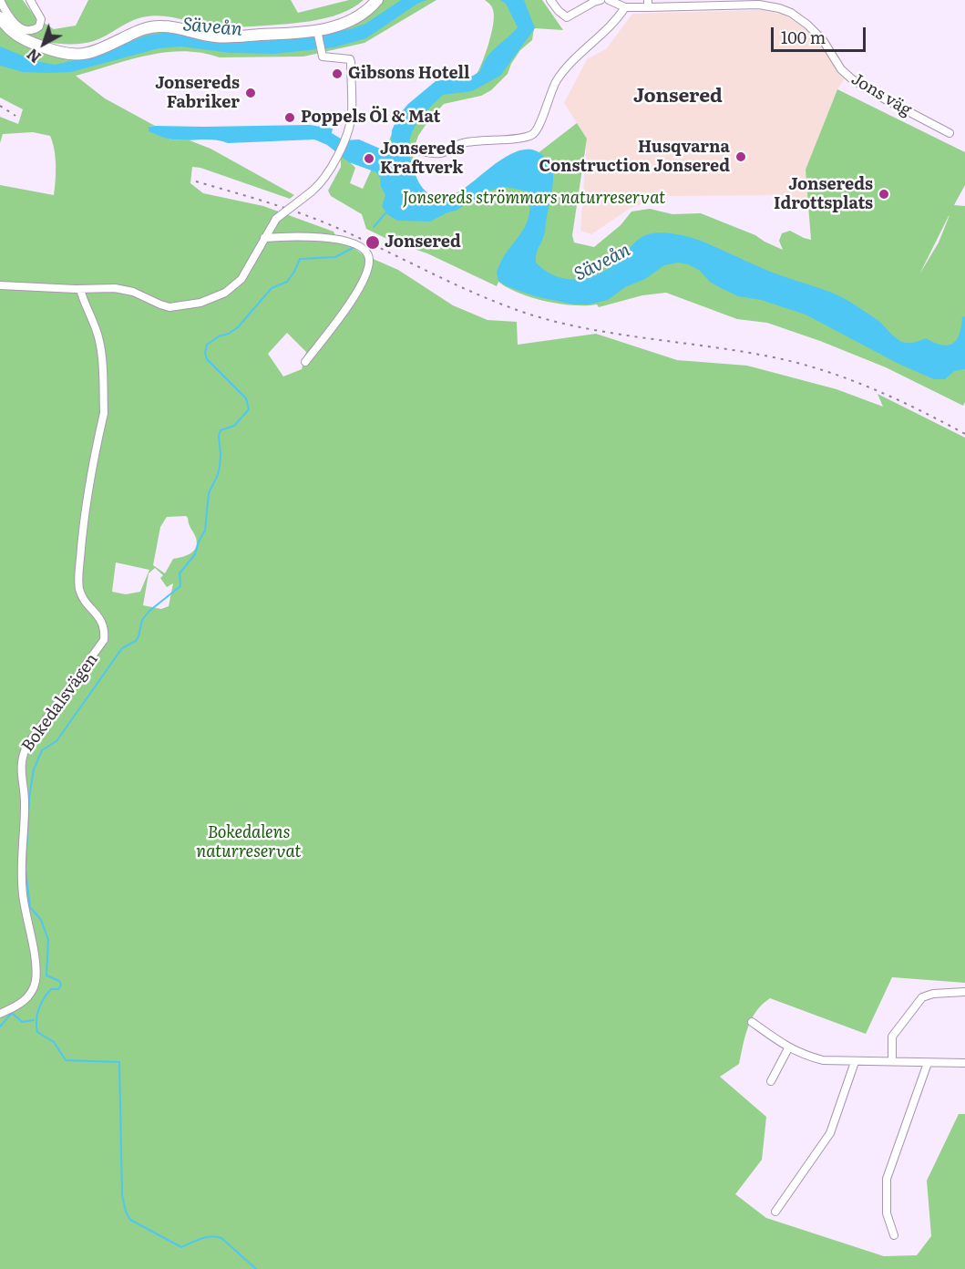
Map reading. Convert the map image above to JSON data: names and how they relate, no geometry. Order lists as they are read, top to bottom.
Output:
{
  "streets": {
    "street": ["Jons väg", "Bokedalsvägen"]
  },
  "districts": ["Jonsered"],
  "water": ["Säveån"],
  "parks": ["Jonsereds strömmars naturreservat", "Bokedalens naturreservat"],
  "places": [
    "Gibsons Hotell",
    "Jonsereds Fabriker",
    "Poppels Öl & Mat",
    "Husqvarna Construction Jonsered",
    "Jonsereds Kraftverk",
    "Jonsereds Idrottsplats",
    "Jonsered"
  ],
  "scale_bar": "100 m",
  "north": "bottom left"
}
